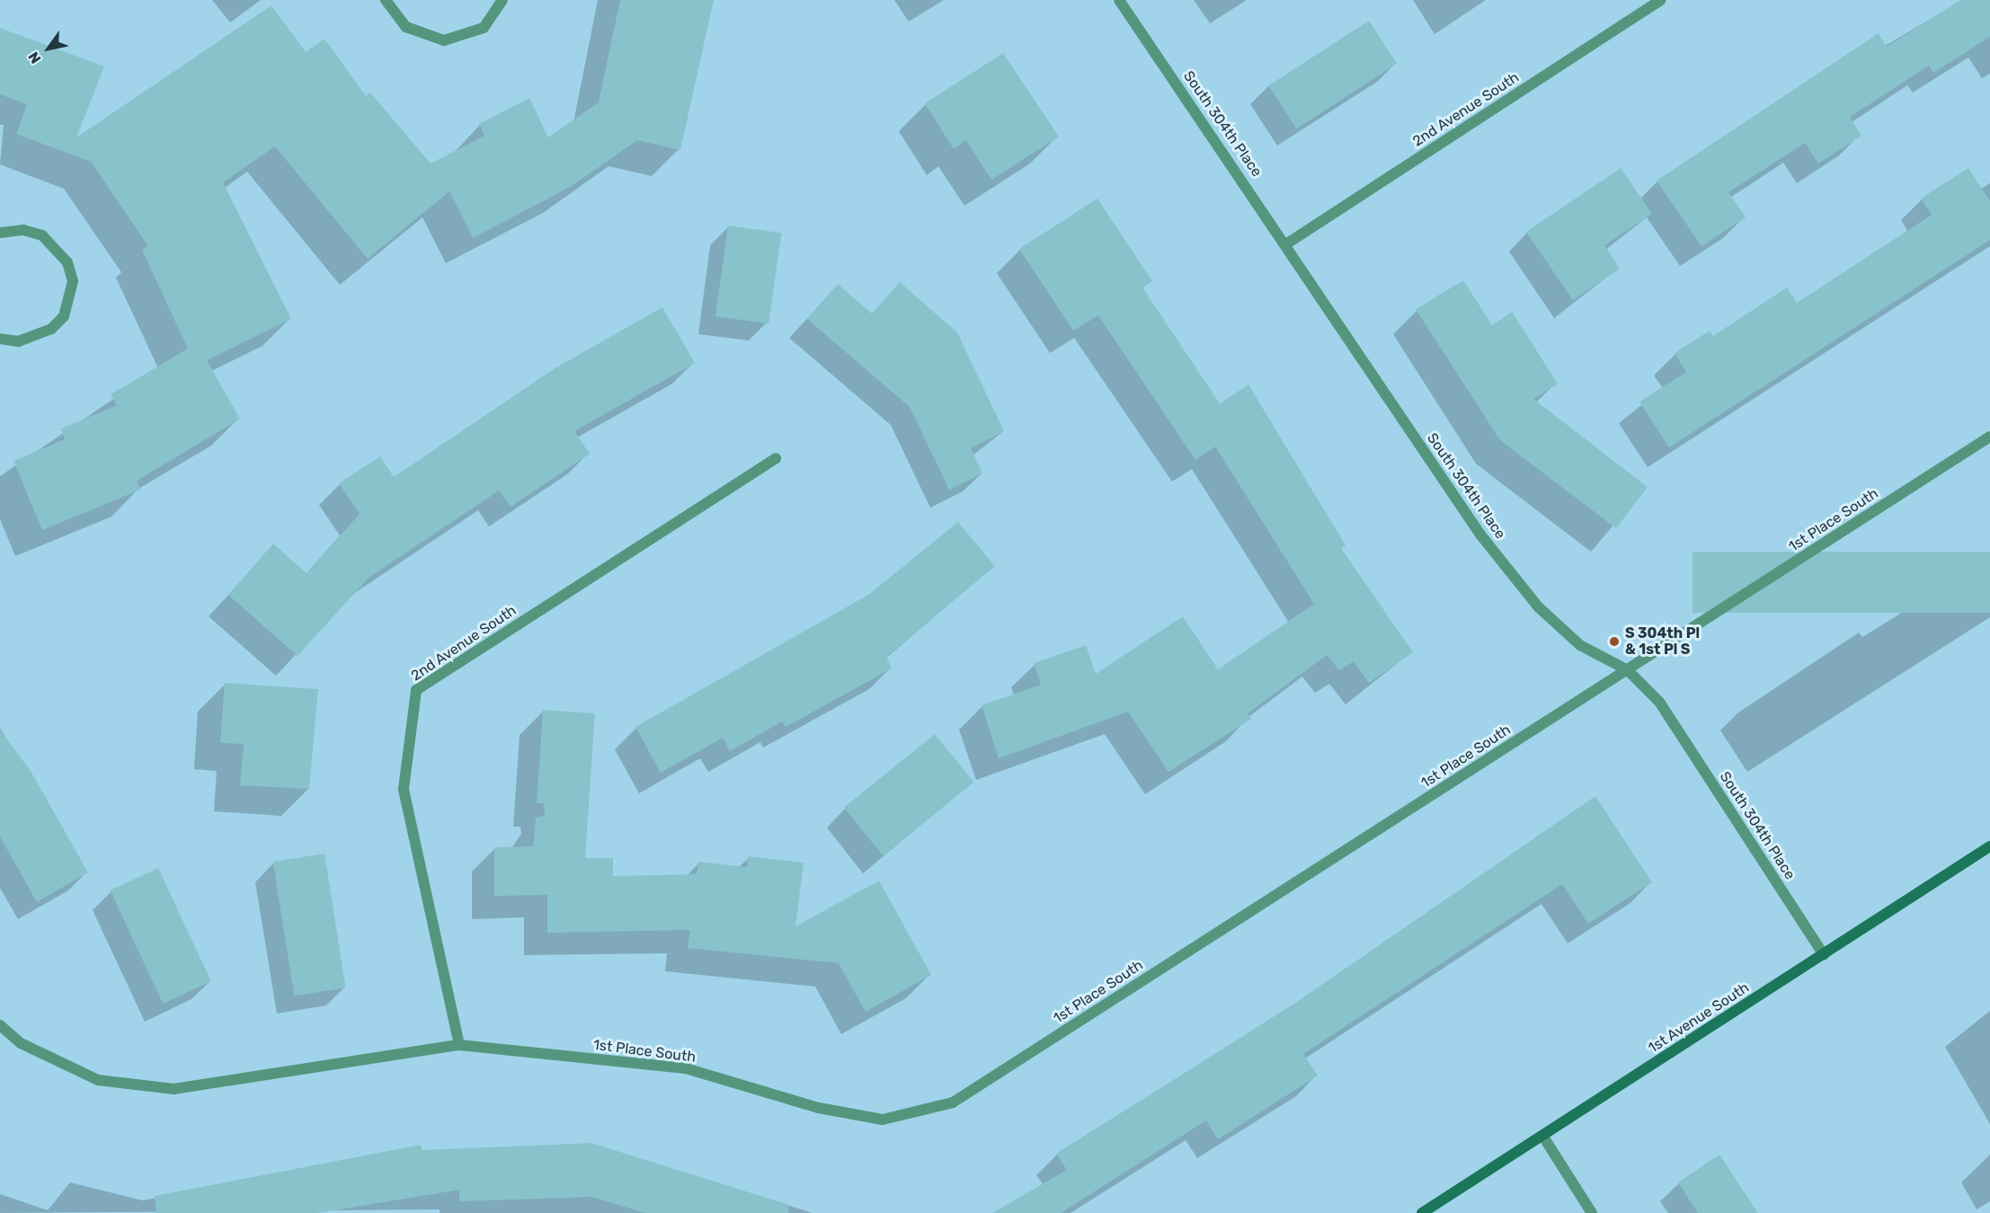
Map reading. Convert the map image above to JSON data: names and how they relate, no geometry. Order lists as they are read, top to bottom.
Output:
{
  "streets": {
    "main road": ["1st Avenue South"],
    "street": ["2nd Avenue South", "South 304th Place", "1st Place South"]
  },
  "crossings": [
    ["2nd Avenue South", "South 304th Place"],
    ["2nd Avenue South", "1st Place South"],
    ["South 304th Place", "1st Place South"],
    ["South 304th Place", "1st Avenue South"]
  ],
  "places": ["S 304th Pl & 1st Pl S"],
  "north": "bottom left"
}
